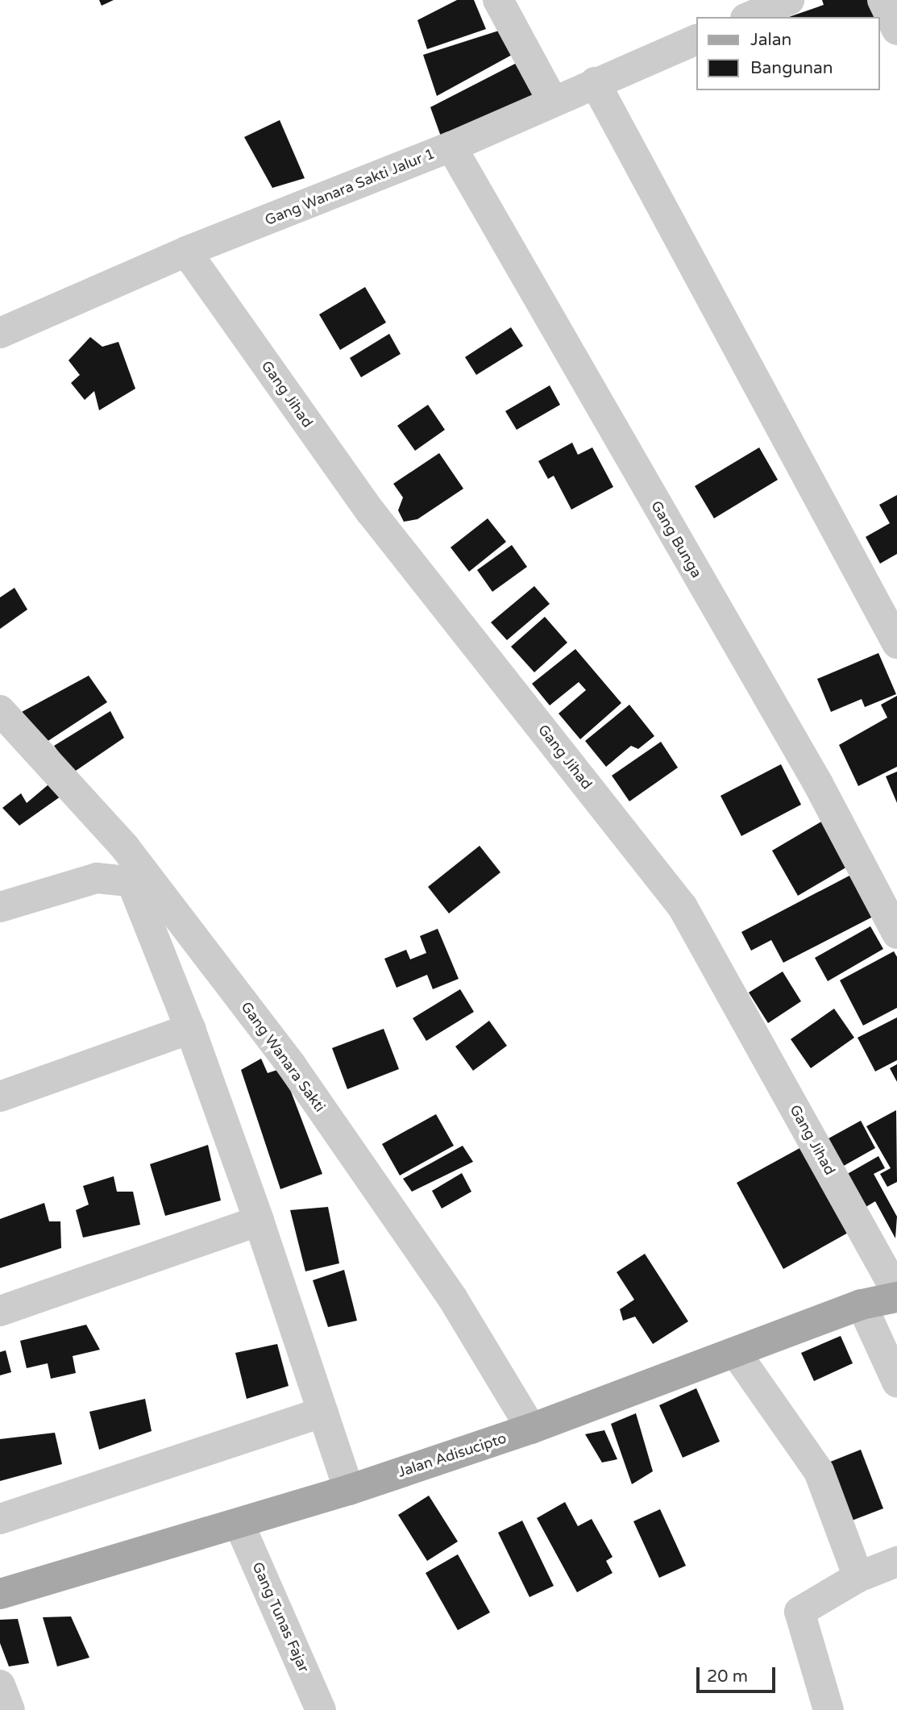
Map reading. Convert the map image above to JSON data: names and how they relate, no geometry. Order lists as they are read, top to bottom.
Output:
{
  "streets": {
    "main road": ["Jalan Adisucipto"],
    "street": [
      "Gang Wanara Sakti Jalur 1",
      "Gang Jihad",
      "Gang Bunga",
      "Gang Wanara Sakti",
      "Gang Tunas Fajar"
    ]
  },
  "crossings": [
    ["Gang Wanara Sakti Jalur 1", "Gang Jihad"],
    ["Gang Wanara Sakti Jalur 1", "Gang Bunga"],
    ["Gang Wanara Sakti", "Jalan Adisucipto"],
    ["Jalan Adisucipto", "Gang Tunas Fajar"]
  ],
  "legend": ["Jalan", "Bangunan"],
  "scale_bar": "20 m"
}
